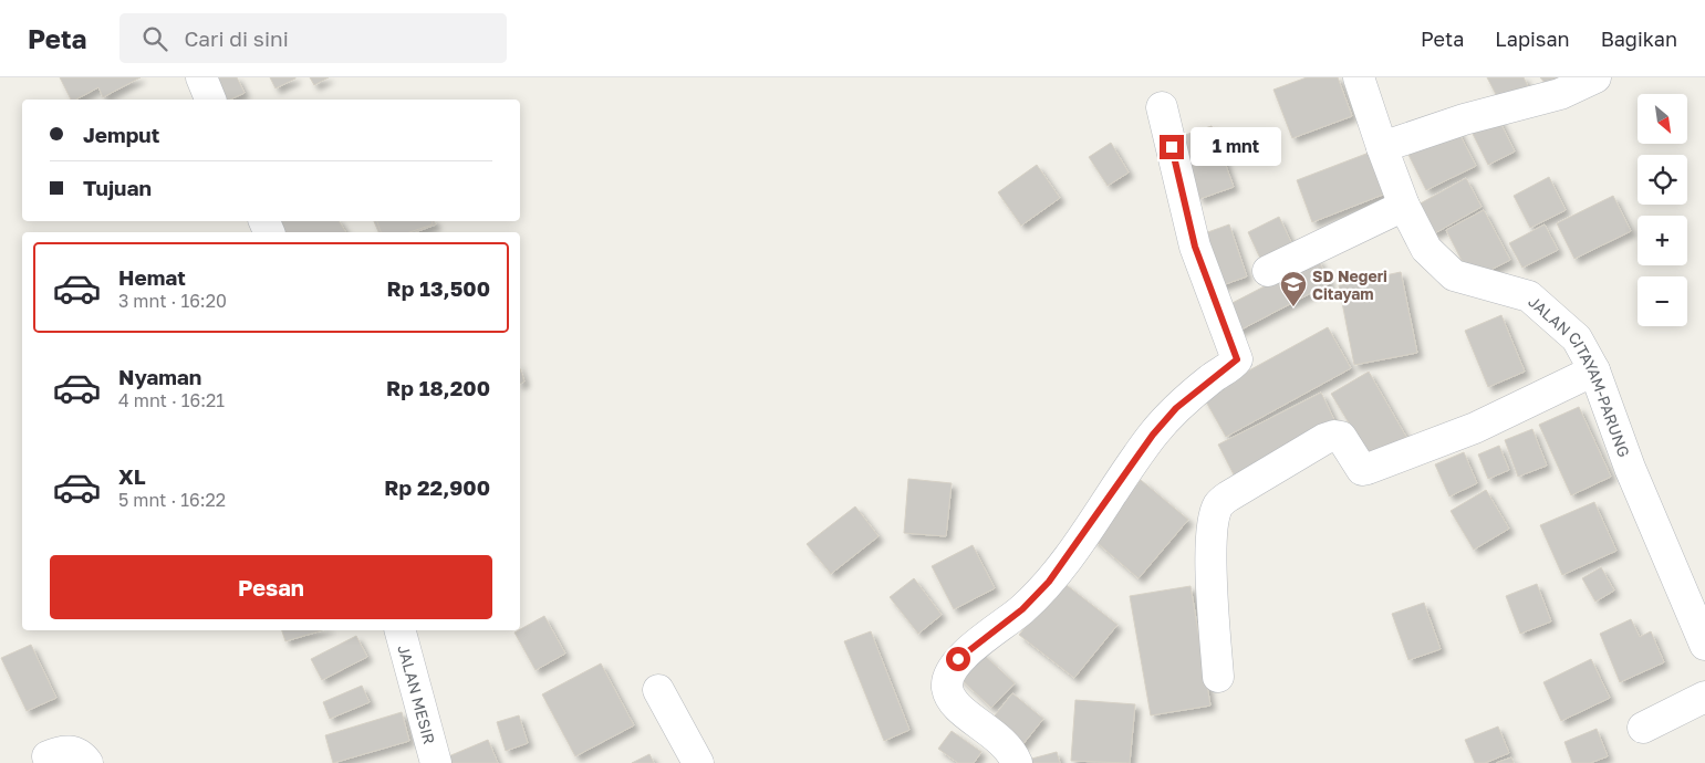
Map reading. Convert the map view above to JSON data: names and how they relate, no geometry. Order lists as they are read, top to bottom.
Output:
{
  "streets": {
    "street": ["JALAN CITAYAM-PARUNG", "JALAN MESIR"]
  },
  "places": {
    "school or university": ["SD Negeri Citayam"]
  },
  "north": "bottom right",
  "page": {
    "header": "Peta",
    "search": "Cari di sini",
    "nav": ["Peta", "Lapisan", "Bagikan"],
    "map_buttons": ["+", "−"],
    "banner": ["Jemput", "Tujuan"],
    "bubble": "1 mnt",
    "list": [
      {
        "name": "Hemat",
        "note": "3 mnt · 16:20",
        "value": "Rp 13,500"
      },
      {
        "name": "Nyaman",
        "note": "4 mnt · 16:21",
        "value": "Rp 18,200"
      },
      {
        "name": "XL",
        "note": "5 mnt · 16:22",
        "value": "Rp 22,900"
      }
    ],
    "buttons": "Pesan"
  }
}
